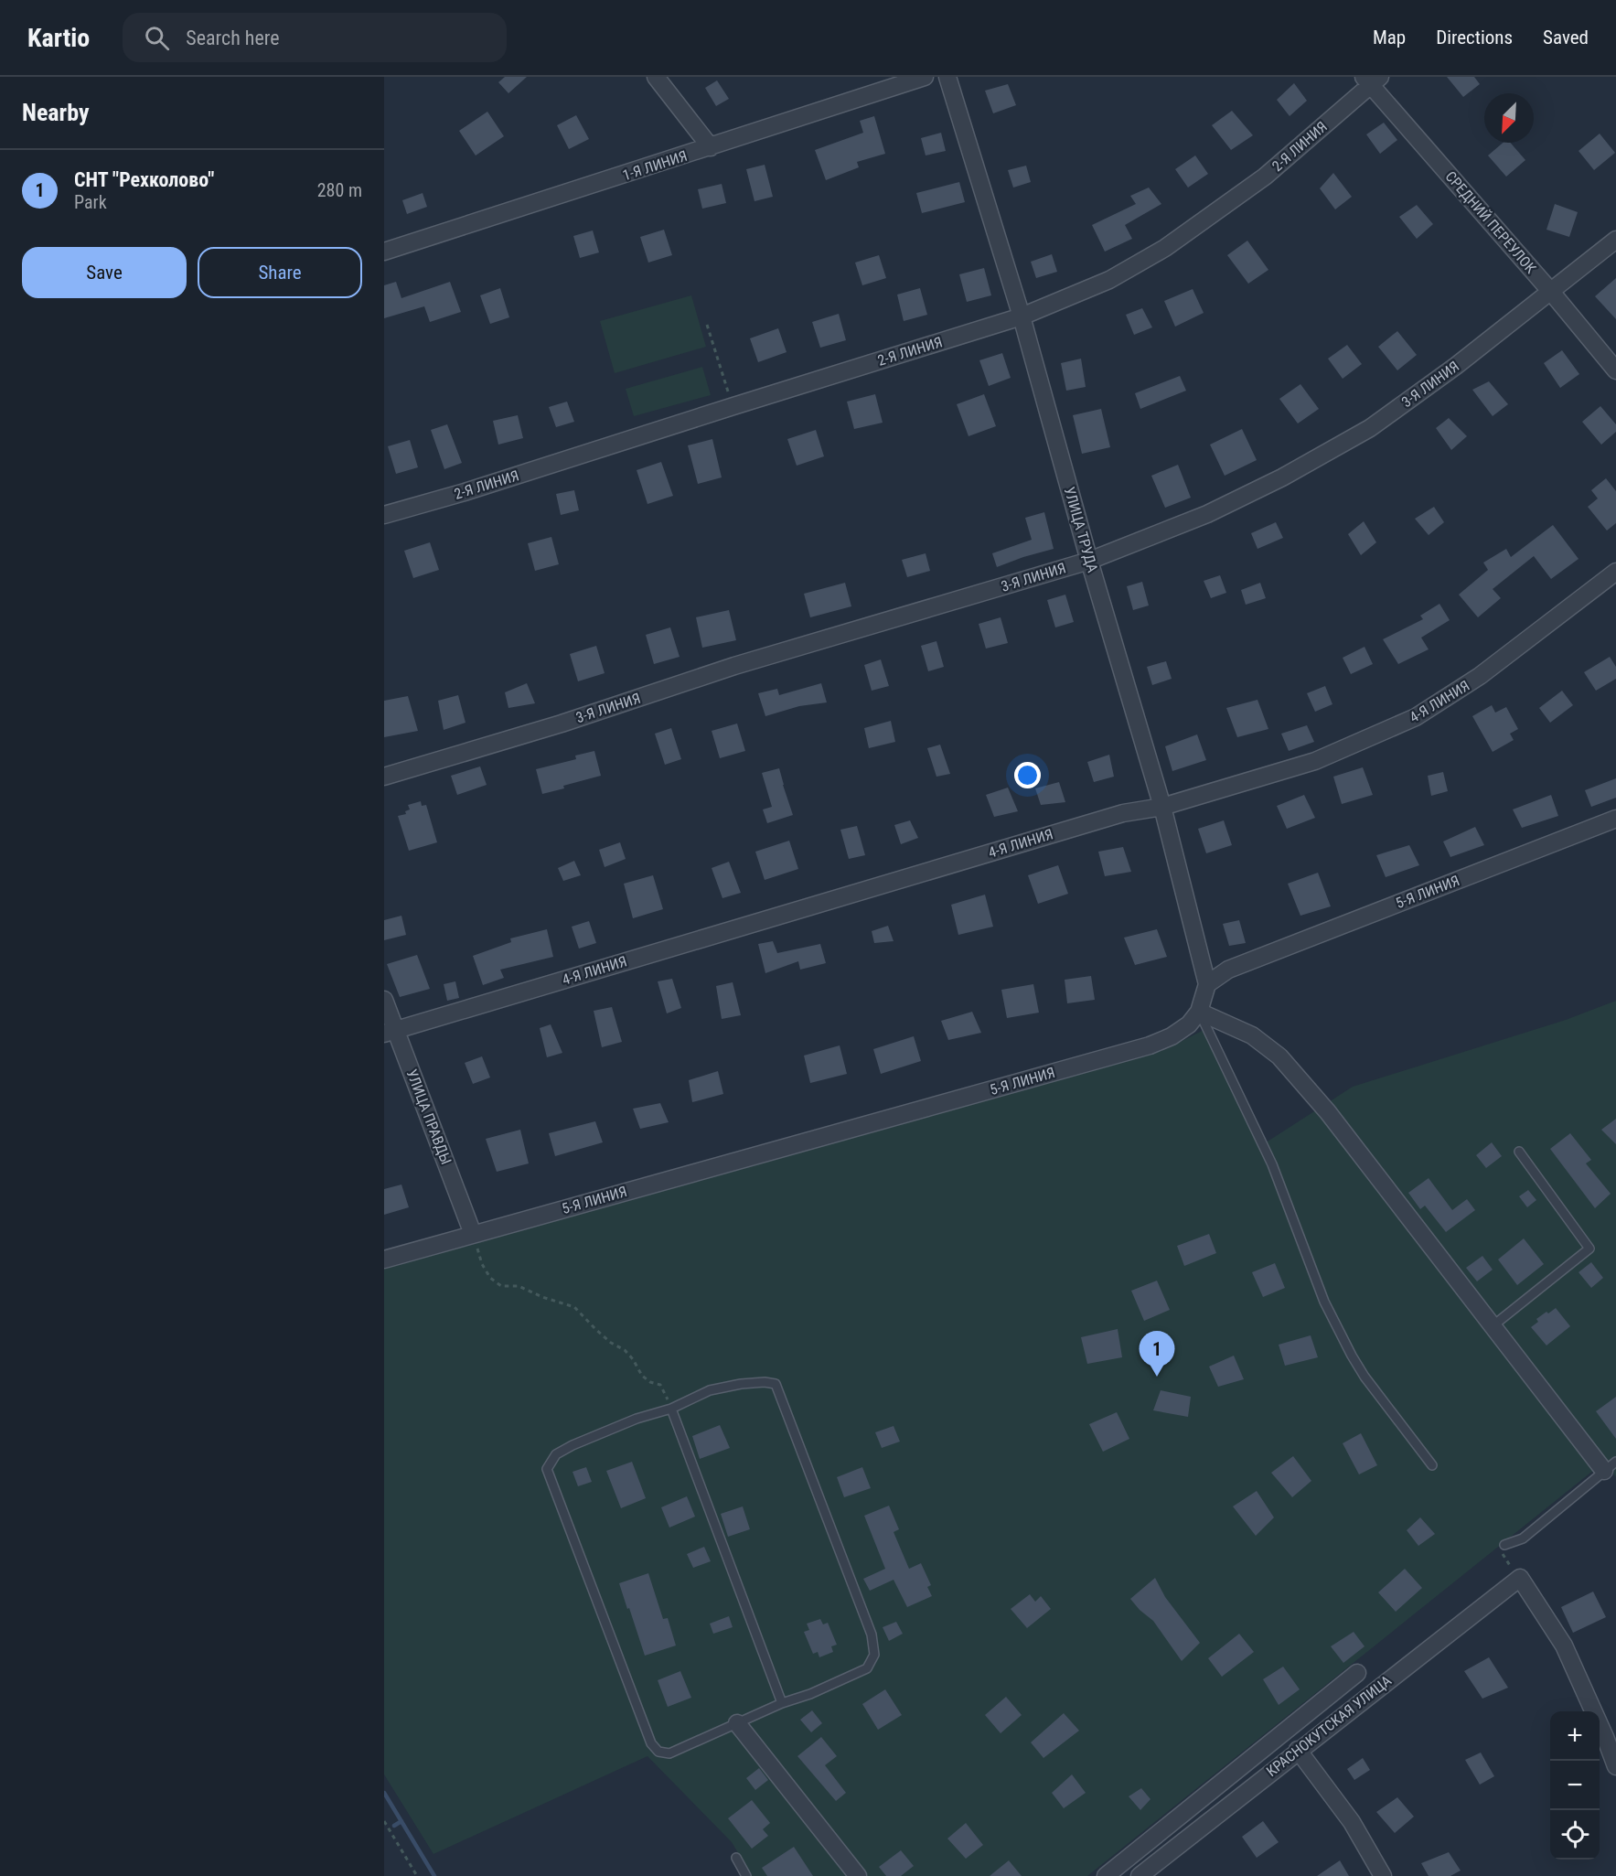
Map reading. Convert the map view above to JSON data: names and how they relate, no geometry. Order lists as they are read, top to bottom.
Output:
{
  "streets": {
    "street": [
      "2-Я ЛИНИЯ",
      "1-Я ЛИНИЯ",
      "СРЕДНИЙ ПЕРЕУЛОК",
      "3-Я ЛИНИЯ",
      "УЛИЦА ТРУДА",
      "4-Я ЛИНИЯ",
      "5-Я ЛИНИЯ",
      "УЛИЦА ПРАВДЫ",
      "КРАСНОКУТСКАЯ УЛИЦА"
    ]
  },
  "crossings": [
    ["2-Я ЛИНИЯ", "СРЕДНИЙ ПЕРЕУЛОК"],
    ["2-Я ЛИНИЯ", "УЛИЦА ТРУДА"],
    ["СРЕДНИЙ ПЕРЕУЛОК", "3-Я ЛИНИЯ"],
    ["3-Я ЛИНИЯ", "УЛИЦА ТРУДА"],
    ["УЛИЦА ТРУДА", "4-Я ЛИНИЯ"],
    ["УЛИЦА ТРУДА", "5-Я ЛИНИЯ"],
    ["4-Я ЛИНИЯ", "УЛИЦА ПРАВДЫ"],
    ["5-Я ЛИНИЯ", "УЛИЦА ПРАВДЫ"]
  ],
  "north": "bottom left",
  "page": {
    "header": "Kartio",
    "search": "Search here",
    "nav": ["Map", "Directions", "Saved"],
    "heading": "Nearby",
    "list": [
      {
        "mark": "1",
        "name": "СНТ \"Рехколово\"",
        "note": "Park",
        "value": "280 m"
      }
    ],
    "buttons": ["Save", "Share"],
    "pins": "1",
    "map_buttons": ["+", "−"]
  }
}
